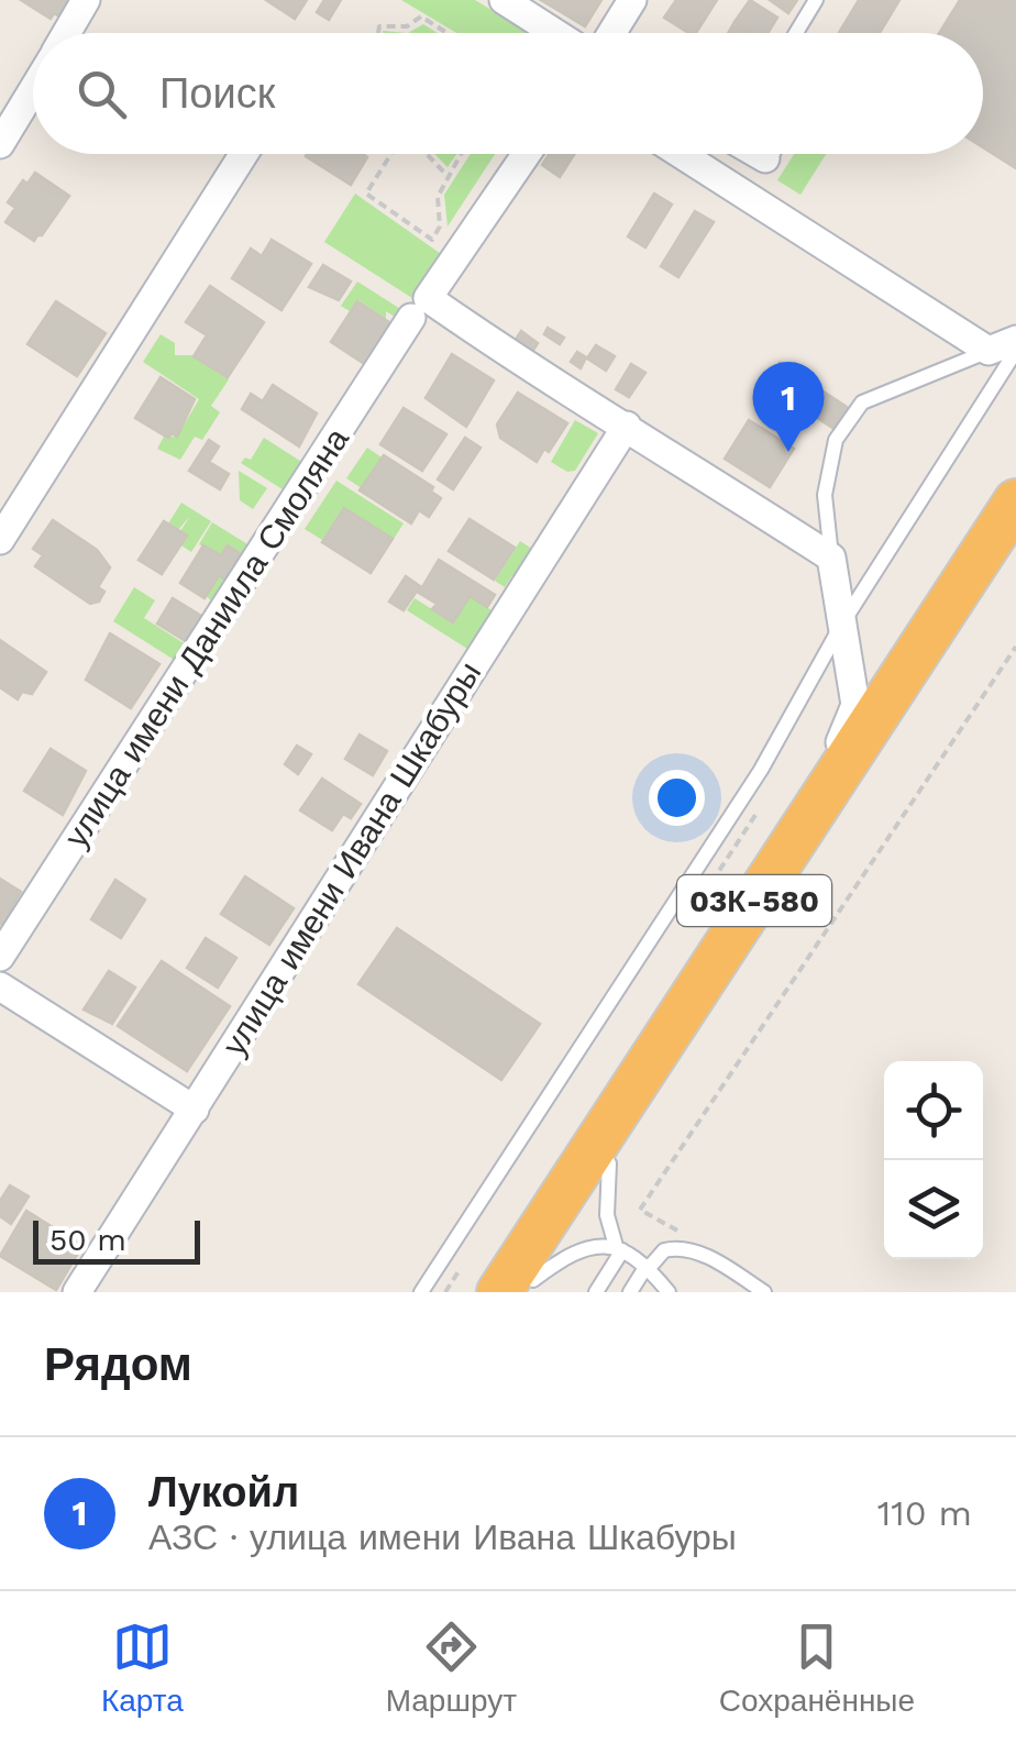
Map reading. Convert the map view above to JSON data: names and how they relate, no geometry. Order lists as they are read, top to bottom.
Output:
{
  "streets": {
    "highway": ["03К-580"],
    "street": ["улица имени Даниила Смоляна", "улица имени Ивана Шкабуры"]
  },
  "scale_bar": "50 m",
  "page": {
    "search": "Поиск",
    "pins": "1",
    "scale": "50 m",
    "heading": "Рядом",
    "list": [
      {
        "mark": "1",
        "name": "Лукойл",
        "note": "АЗС · улица имени Ивана Шкабуры",
        "value": "110 m"
      }
    ],
    "nav": ["Карта", "Маршрут", "Сохранённые"]
  }
}
